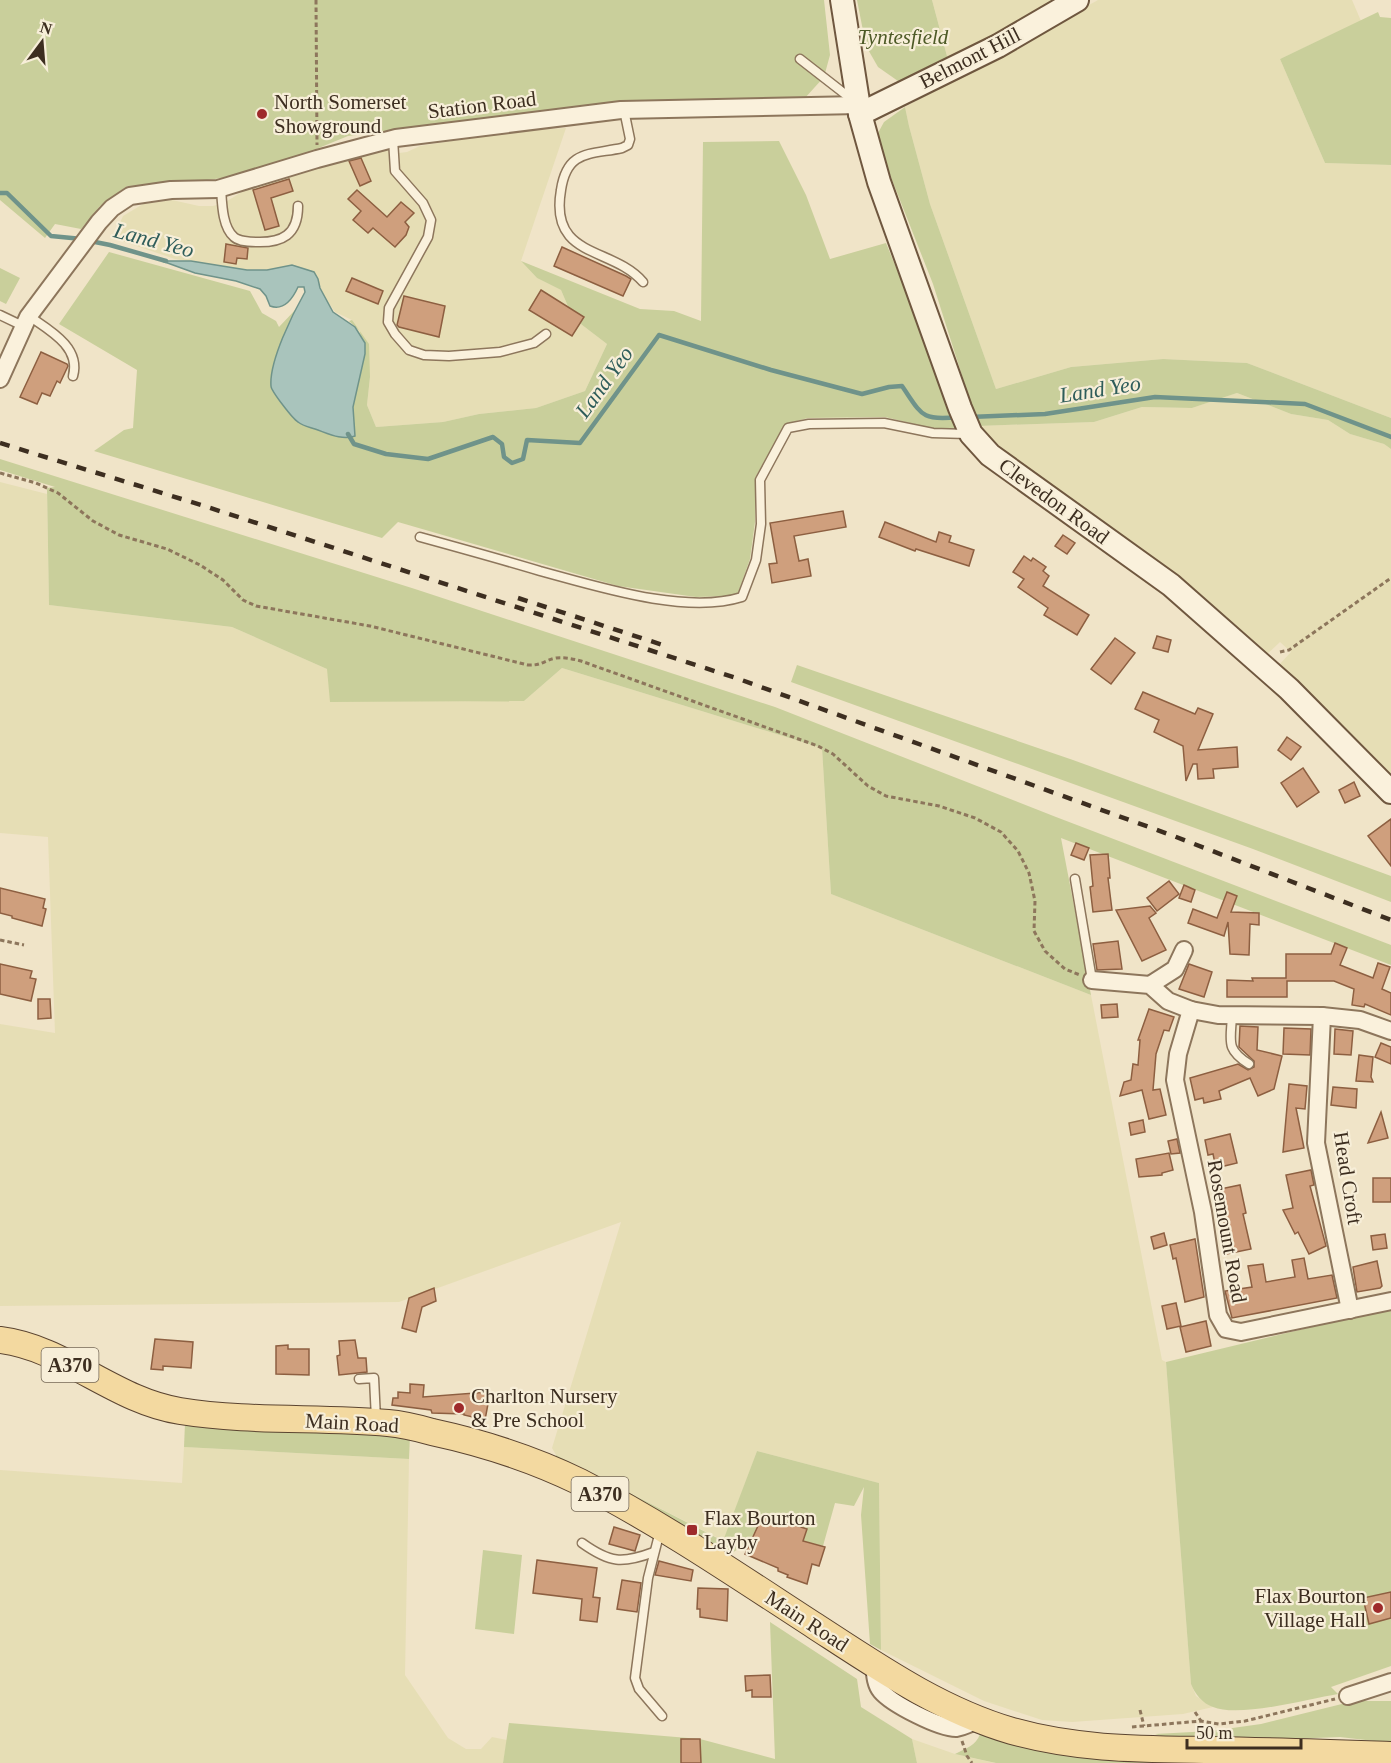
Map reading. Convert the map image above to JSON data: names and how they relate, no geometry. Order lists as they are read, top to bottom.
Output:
{
  "streets": {
    "main road": [
      "Belmont Hill",
      "Clevedon Road",
      "A370",
      "Main Road"
    ],
    "street": ["Station Road", "Head Croft", "Rosemount Road"]
  },
  "crossings": [
    ["Belmont Hill", "Station Road"],
    ["Belmont Hill", "Clevedon Road"],
    ["Station Road", "Clevedon Road"],
    ["Head Croft", "Rosemount Road"]
  ],
  "water": ["Land Yeo"],
  "parks": ["Tyntesfield"],
  "places": {
    "other": ["North Somerset Showground", "Charlton Nursery & Pre School", "Flax Bourton Village Hall"],
    "transit": ["Flax Bourton Layby"]
  },
  "scale_bar": "50 m",
  "north": "top"
}
